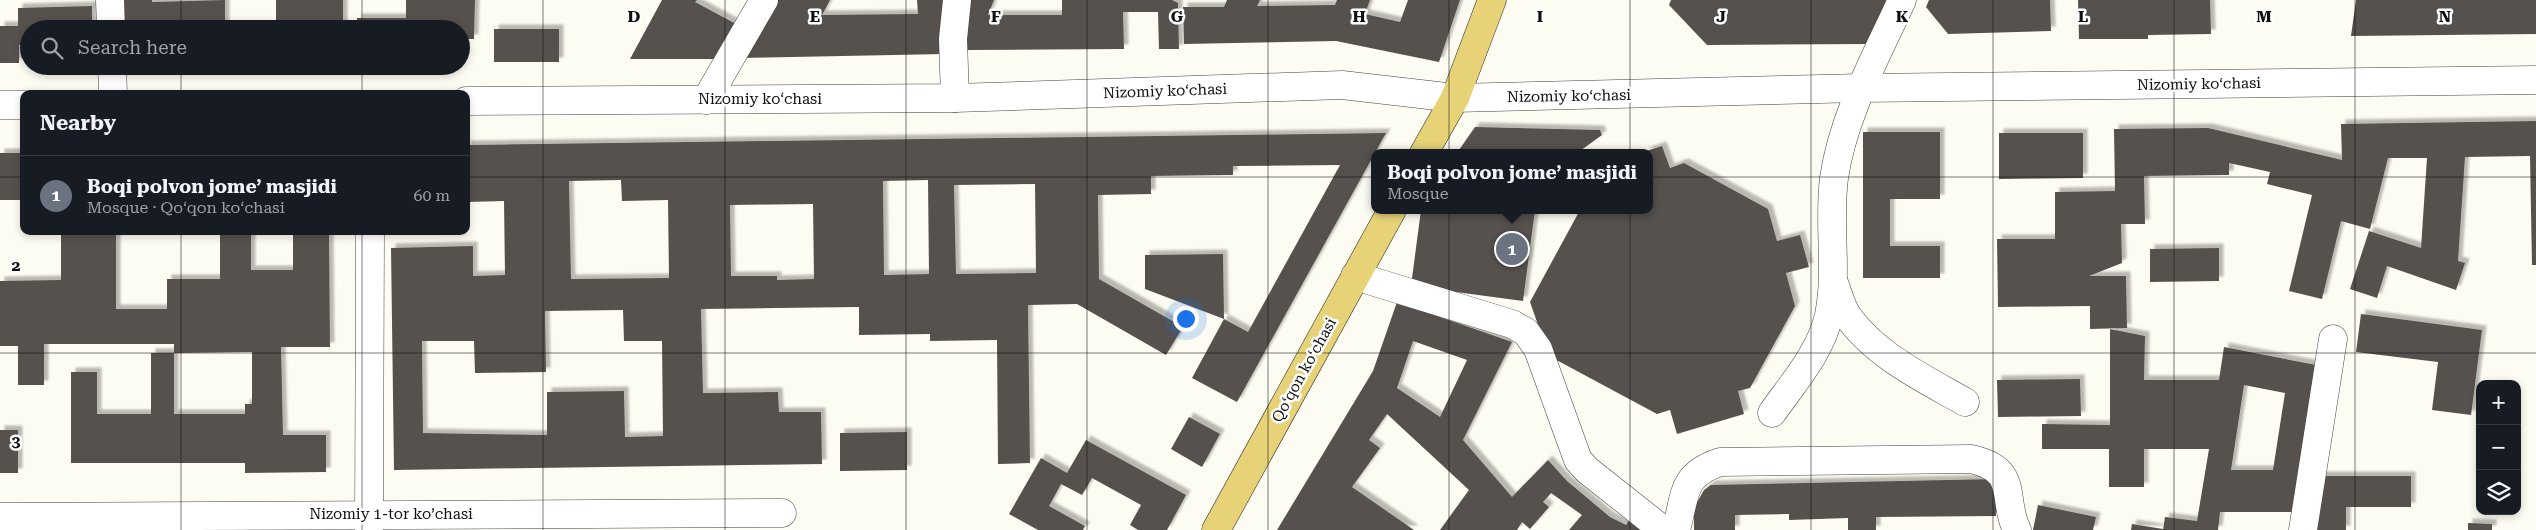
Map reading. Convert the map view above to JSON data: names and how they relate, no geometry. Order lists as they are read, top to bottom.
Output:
{
  "streets": {
    "main road": ["Qoʻqon koʻchasi"],
    "street": ["Nizomiy koʻchasi", "Nizomiy 1-tor koʼchasi"]
  },
  "page": {
    "search": "Search here",
    "heading": "Nearby",
    "popup": ["Boqi polvon jome’ masjidi", "Mosque"],
    "list": [
      {
        "mark": "1",
        "name": "Boqi polvon jome’ masjidi",
        "note": "Mosque · Qoʻqon koʻchasi",
        "value": "60 m"
      }
    ],
    "pins": "1",
    "map_buttons": ["+", "−"]
  },
  "grid": {
    "columns": [
      "D",
      "E",
      "F",
      "G",
      "H",
      "I",
      "J",
      "K",
      "L",
      "M",
      "N"
    ],
    "rows": ["2", "3"]
  }
}
